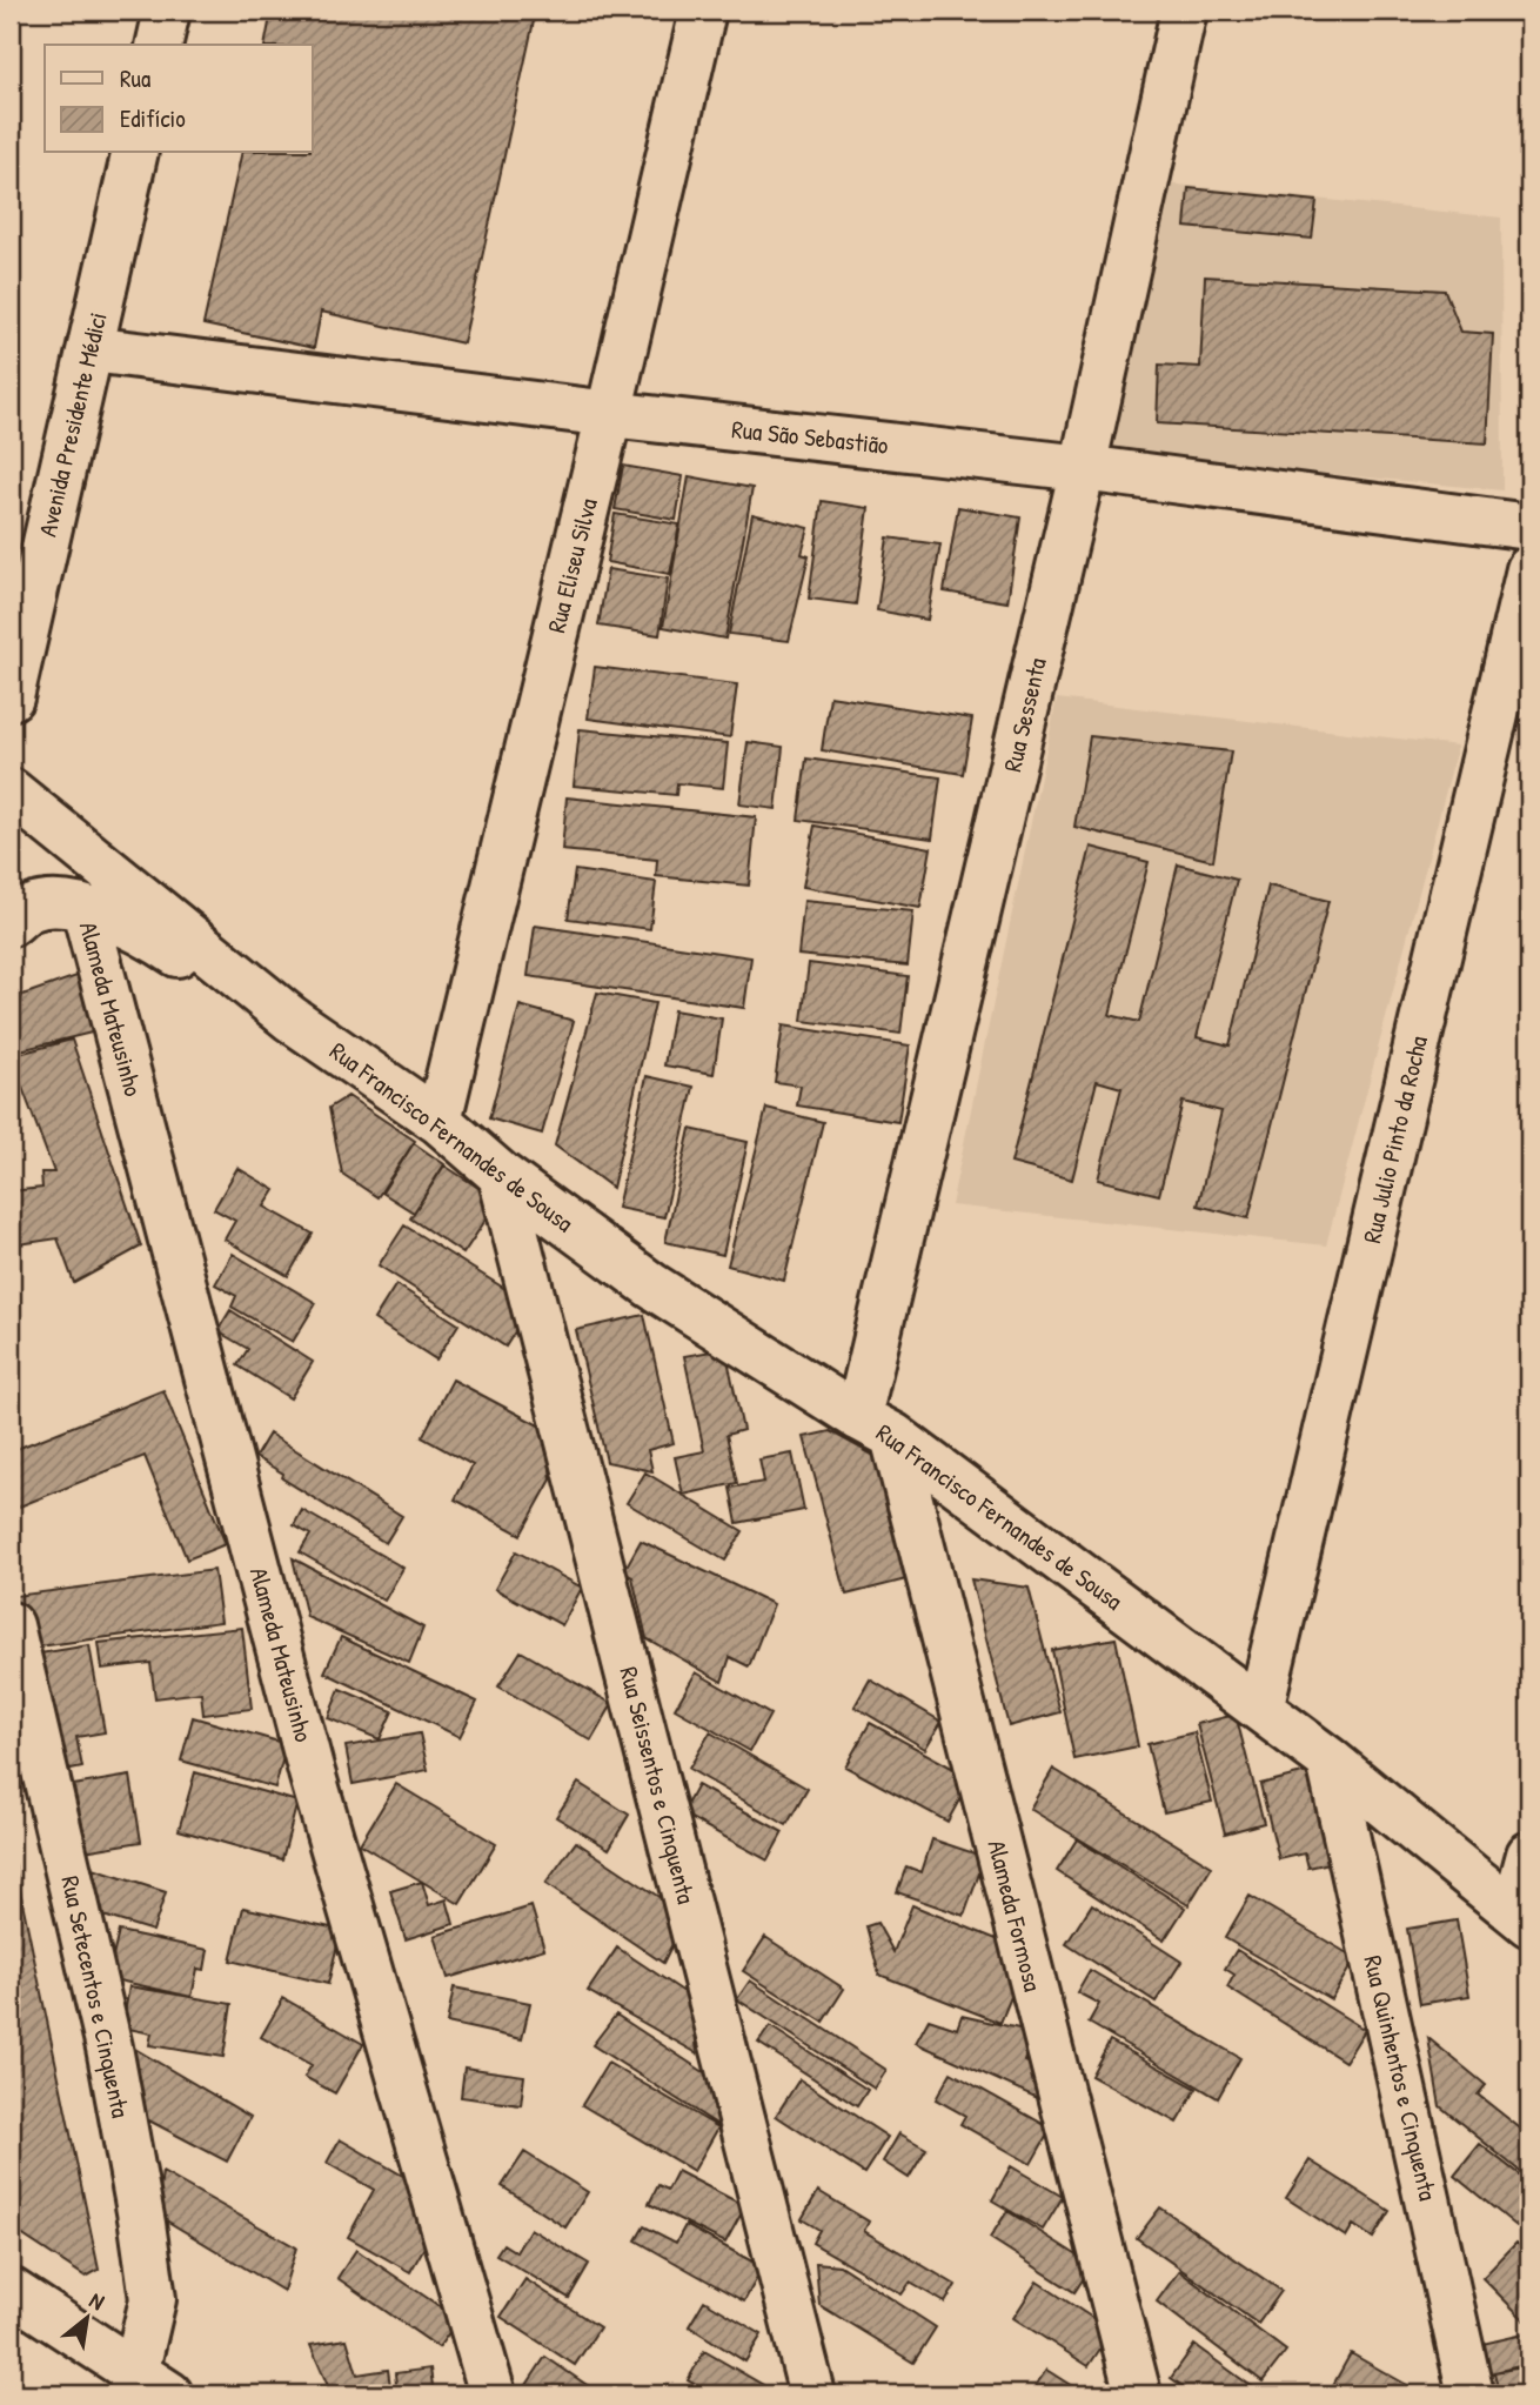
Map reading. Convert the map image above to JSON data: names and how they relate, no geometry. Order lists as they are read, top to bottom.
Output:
{
  "streets": {
    "street": [
      "Avenida Presidente Médici",
      "Rua São Sebastião",
      "Rua Eliseu Silva",
      "Rua Sessenta",
      "Alameda Mateusinho",
      "Rua Francisco Fernandes de Sousa",
      "Rua Julio Pinto da Rocha",
      "Rua Seissentos e Cinquenta",
      "Alameda Formosa",
      "Rua Setecentos e Cinquenta",
      "Rua Quinhentos e Cinquenta"
    ]
  },
  "crossings": [
    ["Avenida Presidente Médici", "Rua São Sebastião"],
    ["Rua São Sebastião", "Rua Eliseu Silva"],
    ["Rua São Sebastião", "Rua Sessenta"],
    ["Rua Eliseu Silva", "Rua Francisco Fernandes de Sousa"],
    ["Rua Sessenta", "Rua Francisco Fernandes de Sousa"],
    ["Rua Sessenta", "Alameda Formosa"],
    ["Alameda Mateusinho", "Rua Francisco Fernandes de Sousa"],
    ["Rua Francisco Fernandes de Sousa", "Rua Julio Pinto da Rocha"],
    ["Rua Francisco Fernandes de Sousa", "Rua Seissentos e Cinquenta"],
    ["Rua Francisco Fernandes de Sousa", "Alameda Formosa"],
    ["Rua Francisco Fernandes de Sousa", "Rua Quinhentos e Cinquenta"]
  ],
  "legend": ["Rua", "Edifício"],
  "north": "top right"
}
